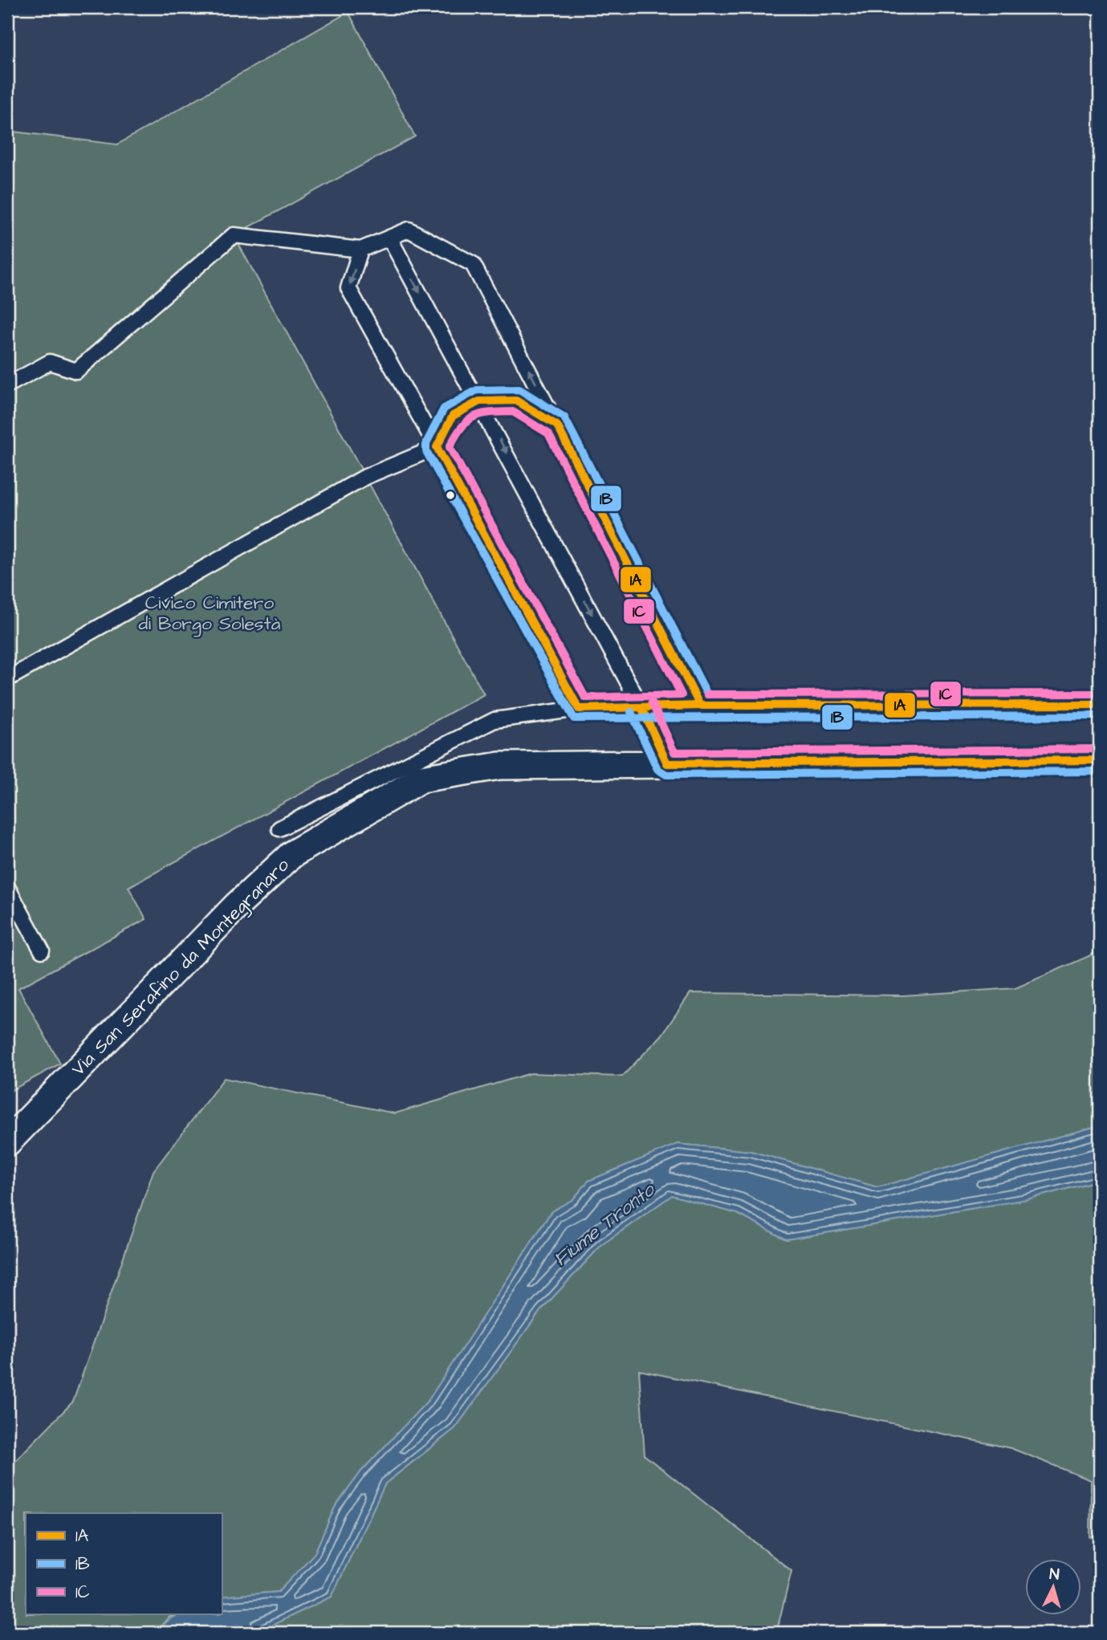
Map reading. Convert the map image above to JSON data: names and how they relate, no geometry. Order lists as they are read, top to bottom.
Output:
{
  "streets": {
    "street": ["Via San Serafino da Montegranaro"]
  },
  "water": ["Fiume Tronto"],
  "parks": ["Civico Cimitero di Borgo Solestà"],
  "lines": ["transit line 1B", "transit line 1A", "transit line 1C"],
  "legend": ["1A", "1B", "1C"],
  "north": "top"
}
